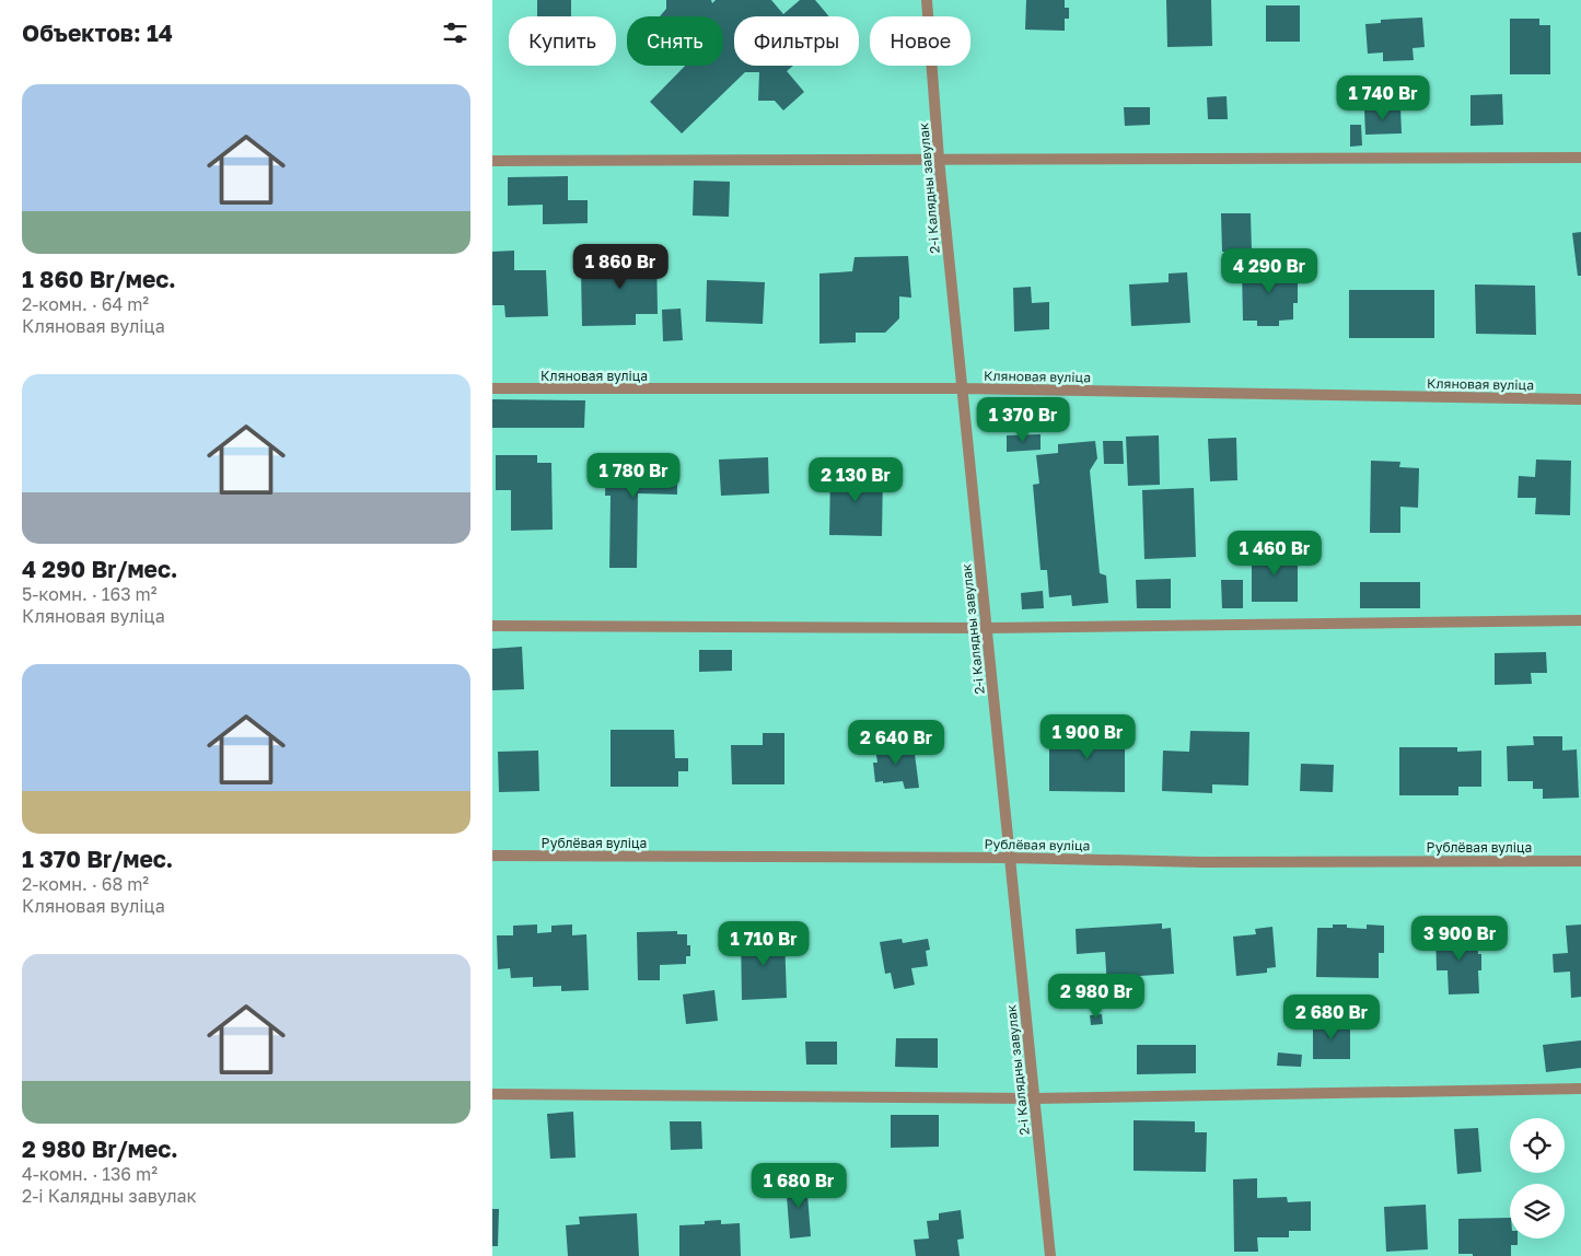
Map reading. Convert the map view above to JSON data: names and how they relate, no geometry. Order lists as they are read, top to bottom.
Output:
{
  "streets": {
    "street": ["2-і Калядны завулак", "Кляновая вуліца", "Рублёвая вуліца"]
  },
  "crossings": [
    ["2-і Калядны завулак", "Кляновая вуліца"],
    ["2-і Калядны завулак", "Рублёвая вуліца"]
  ],
  "page": {
    "heading": "Объектов: 14",
    "chip": [
      "Купить",
      "Снять",
      "Фильтры",
      "Новое"
    ],
    "list": [
      {
        "name": "1 860 Br/мес.",
        "note": "2-комн. · 64 m² · Кляновая вуліца"
      },
      {
        "name": "4 290 Br/мес.",
        "note": "5-комн. · 163 m² · Кляновая вуліца"
      },
      {
        "name": "1 370 Br/мес.",
        "note": "2-комн. · 68 m² · Кляновая вуліца"
      },
      {
        "name": "2 980 Br/мес.",
        "note": "4-комн. · 136 m² · 2-і Калядны завулак"
      }
    ],
    "price": [
      "1 740 Br",
      "1 860 Br",
      "4 290 Br",
      "1 370 Br",
      "1 780 Br",
      "2 130 Br",
      "1 460 Br",
      "1 900 Br",
      "2 640 Br",
      "3 900 Br",
      "1 710 Br",
      "2 980 Br",
      "2 680 Br",
      "1 680 Br"
    ]
  }
}
